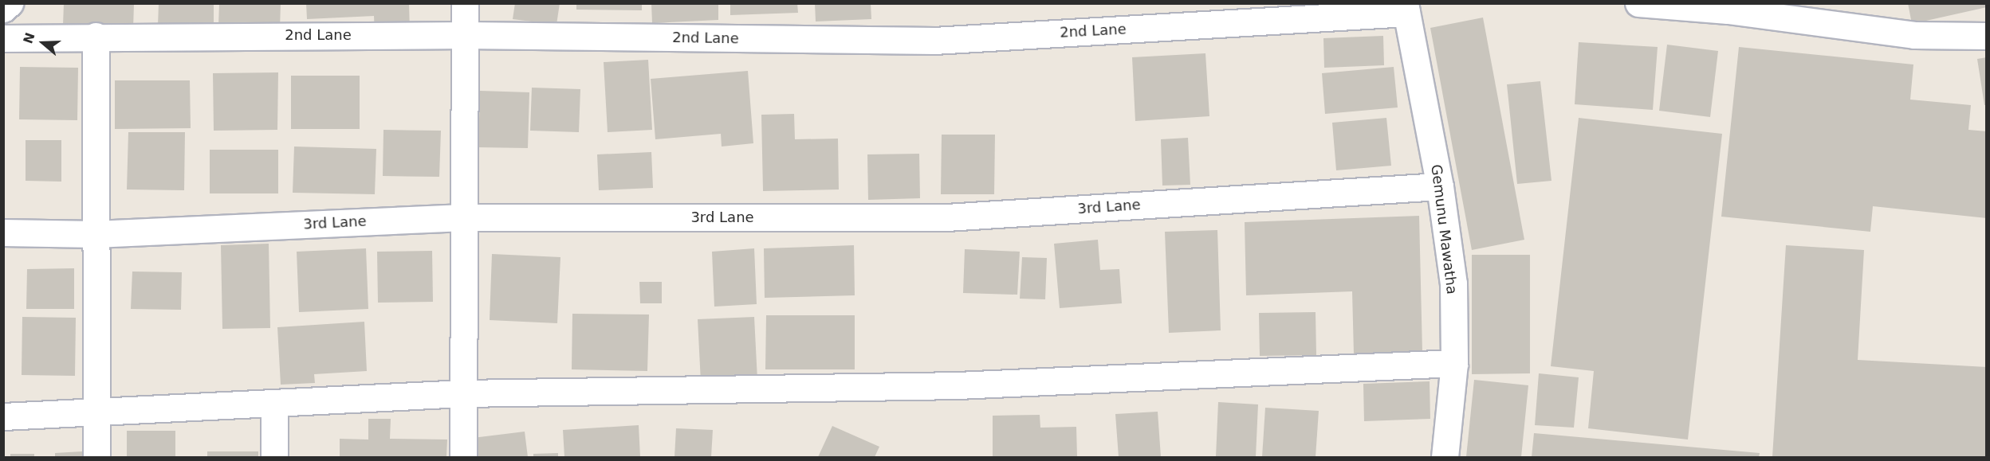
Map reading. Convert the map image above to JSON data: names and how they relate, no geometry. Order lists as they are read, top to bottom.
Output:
{
  "streets": {
    "street": ["2nd Lane", "3rd Lane", "Gemunu Mawatha"]
  },
  "crossings": [
    ["2nd Lane", "Gemunu Mawatha"],
    ["3rd Lane", "Gemunu Mawatha"]
  ],
  "north": "left"
}
